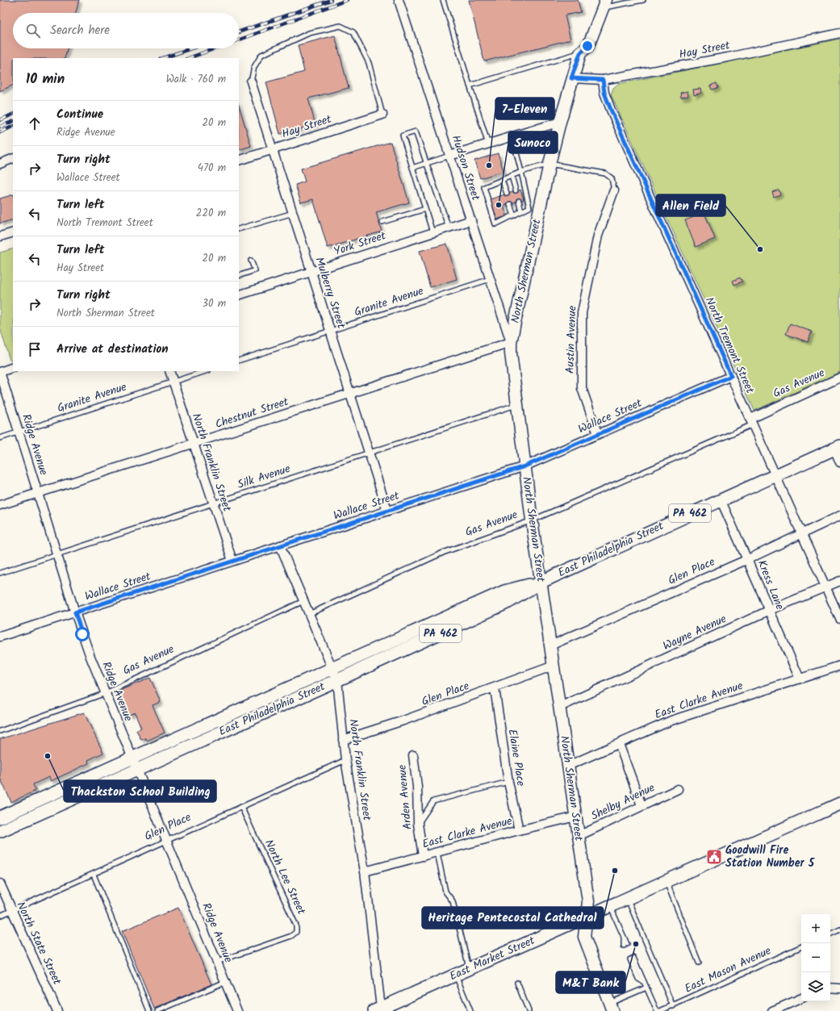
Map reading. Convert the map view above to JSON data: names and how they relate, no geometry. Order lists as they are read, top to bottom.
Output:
{
  "streets": {
    "main road": [
      "North Sherman Street",
      "PA 462",
      "East Philadelphia Street",
      "East Market Street"
    ],
    "street": [
      "Hay Street",
      "Hudson Street",
      "York Street",
      "Mulberry Street",
      "Austin Avenue",
      "North Tremont Street",
      "Gas Avenue",
      "Chestnut Street",
      "Wallace Street",
      "Ridge Avenue",
      "North Franklin Street",
      "Glen Place",
      "Kress Lane",
      "Wayne Avenue",
      "East Clarke Avenue",
      "Elaine Place",
      "Arden Avenue",
      "Shelby Avenue",
      "North State Street"
    ],
    "lane": [
      "Granite Avenue",
      "Silk Avenue",
      "North Lee Street",
      "East Mason Avenue"
    ]
  },
  "crossings": [
    ["Hay Street", "North Sherman Street"],
    ["Hay Street", "Mulberry Street"],
    ["Hay Street", "North Tremont Street"],
    ["Hudson Street", "York Street"],
    ["Hudson Street", "North Sherman Street"],
    ["Hudson Street", "Granite Avenue"],
    ["Hudson Street", "Chestnut Street"],
    ["York Street", "Mulberry Street"],
    ["North Sherman Street", "Gas Avenue"],
    ["North Sherman Street", "Chestnut Street"],
    ["North Sherman Street", "Wallace Street"],
    ["North Sherman Street", "Silk Avenue"],
    ["North Sherman Street", "East Philadelphia Street"],
    ["North Sherman Street", "Glen Place"],
    ["North Sherman Street", "Wayne Avenue"],
    ["North Sherman Street", "East Clarke Avenue"],
    ["North Sherman Street", "Shelby Avenue"],
    ["North Sherman Street", "East Market Street"],
    ["Mulberry Street", "Granite Avenue"],
    ["Mulberry Street", "Chestnut Street"],
    ["Mulberry Street", "Wallace Street"],
    ["Mulberry Street", "Silk Avenue"],
    ["Granite Avenue", "Ridge Avenue"],
    ["Granite Avenue", "North Franklin Street"],
    ["Austin Avenue", "Wallace Street"],
    ["North Tremont Street", "Gas Avenue"],
    ["North Tremont Street", "Wallace Street"],
    ["North Tremont Street", "East Philadelphia Street"],
    ["North Tremont Street", "Glen Place"],
    ["North Tremont Street", "Wayne Avenue"],
    ["Gas Avenue", "Ridge Avenue"],
    ["Gas Avenue", "North Franklin Street"],
    ["Chestnut Street", "Ridge Avenue"],
    ["Chestnut Street", "North Franklin Street"],
    ["Wallace Street", "Ridge Avenue"],
    ["Wallace Street", "North Franklin Street"],
    ["Ridge Avenue", "Silk Avenue"],
    ["Ridge Avenue", "East Philadelphia Street"],
    ["Ridge Avenue", "Glen Place"],
    ["Ridge Avenue", "North Lee Street"],
    ["North Franklin Street", "Silk Avenue"],
    ["North Franklin Street", "East Philadelphia Street"],
    ["North Franklin Street", "Glen Place"],
    ["North Franklin Street", "East Clarke Avenue"],
    ["North Franklin Street", "East Market Street"],
    ["East Philadelphia Street", "Kress Lane"],
    ["Glen Place", "Kress Lane"],
    ["Glen Place", "Elaine Place"],
    ["Glen Place", "North Lee Street"],
    ["Glen Place", "North State Street"],
    ["Kress Lane", "Wayne Avenue"],
    ["Kress Lane", "East Clarke Avenue"],
    ["East Clarke Avenue", "Elaine Place"],
    ["East Clarke Avenue", "Arden Avenue"]
  ],
  "places": {
    "other": [
      "7-Eleven",
      "Sunoco",
      "Allen Field",
      "Thackston School Building",
      "Heritage Pentecostal Cathedral",
      "M&T Bank"
    ],
    "public building": ["Goodwill Fire Station Number 5"]
  },
  "page": {
    "search": "Search here",
    "heading": ["10 min", "Walk · 760 m"],
    "list": [
      ["Continue", "Ridge Avenue", "20 m"],
      ["Turn right", "Wallace Street", "470 m"],
      ["Turn left", "North Tremont Street", "220 m"],
      ["Turn left", "Hay Street", "20 m"],
      ["Turn right", "North Sherman Street", "30 m"],
      "Arrive at destination"
    ],
    "map_buttons": ["+", "−"]
  }
}
